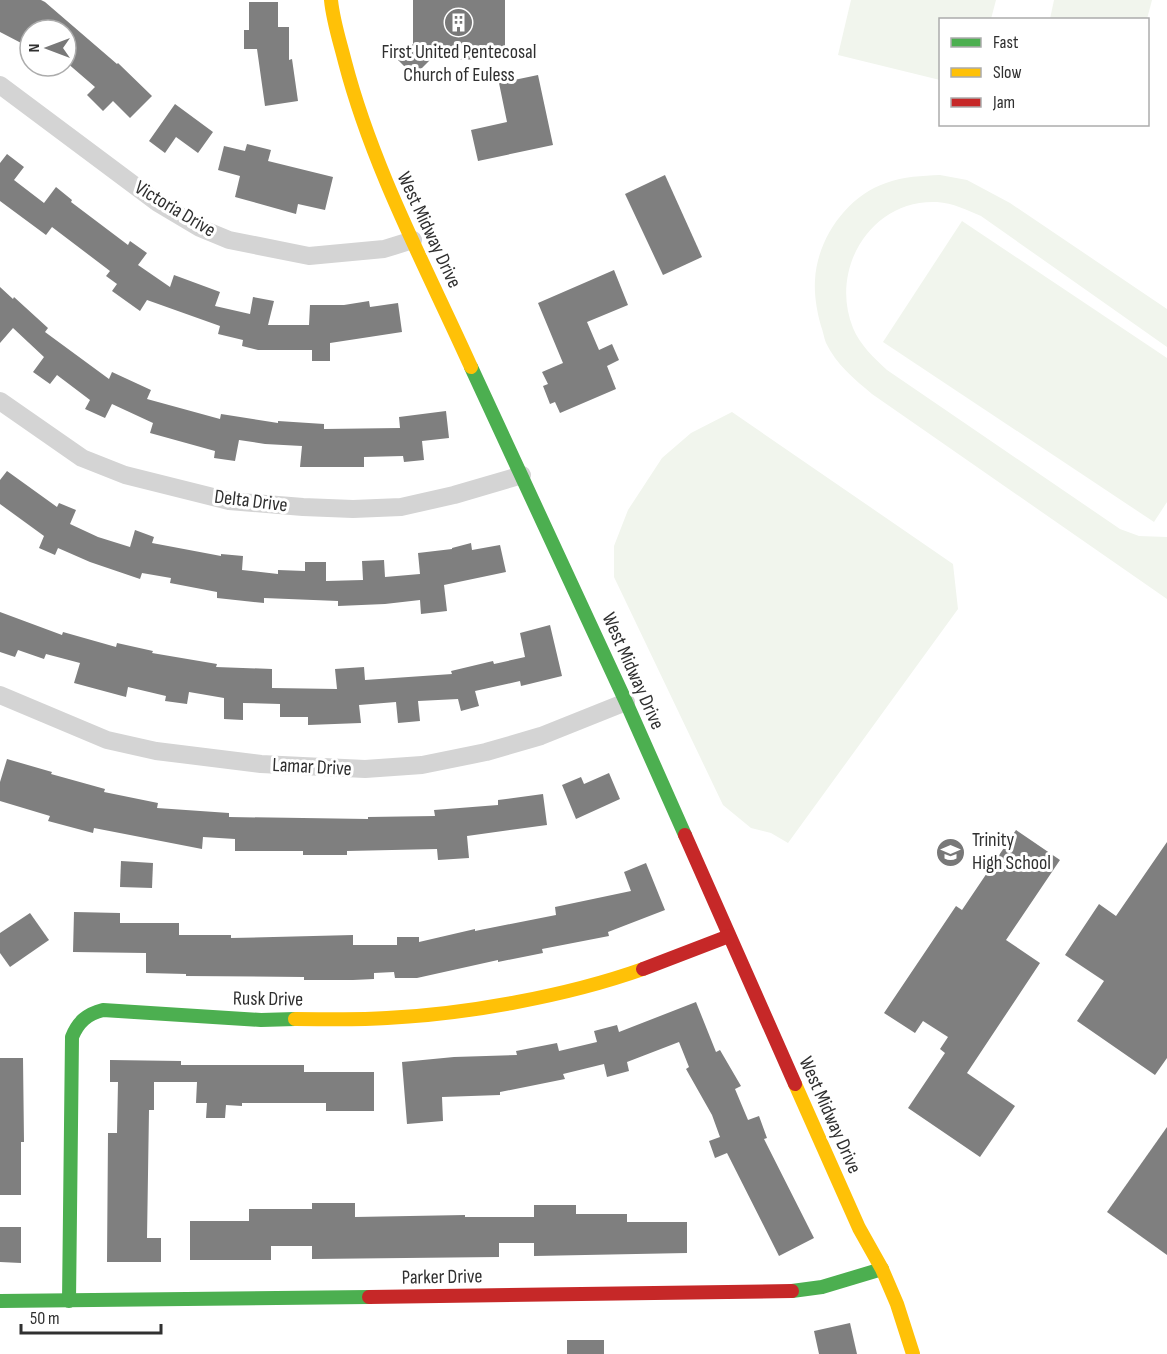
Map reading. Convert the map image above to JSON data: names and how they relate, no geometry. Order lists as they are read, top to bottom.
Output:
{
  "streets": {
    "street": [
      "Victoria Drive",
      "West Midway Drive",
      "Delta Drive",
      "Lamar Drive",
      "Rusk Drive",
      "Parker Drive"
    ]
  },
  "crossings": [
    ["Victoria Drive", "West Midway Drive"],
    ["West Midway Drive", "Delta Drive"],
    ["West Midway Drive", "Lamar Drive"],
    ["West Midway Drive", "Rusk Drive"],
    ["West Midway Drive", "Parker Drive"],
    ["Rusk Drive", "Parker Drive"]
  ],
  "places": {
    "building": ["First United Pentecosal Church of Euless"],
    "school or university": ["Trinity High School"]
  },
  "legend": ["Fast", "Slow", "Jam"],
  "scale_bar": "50 m",
  "north": "left"
}
